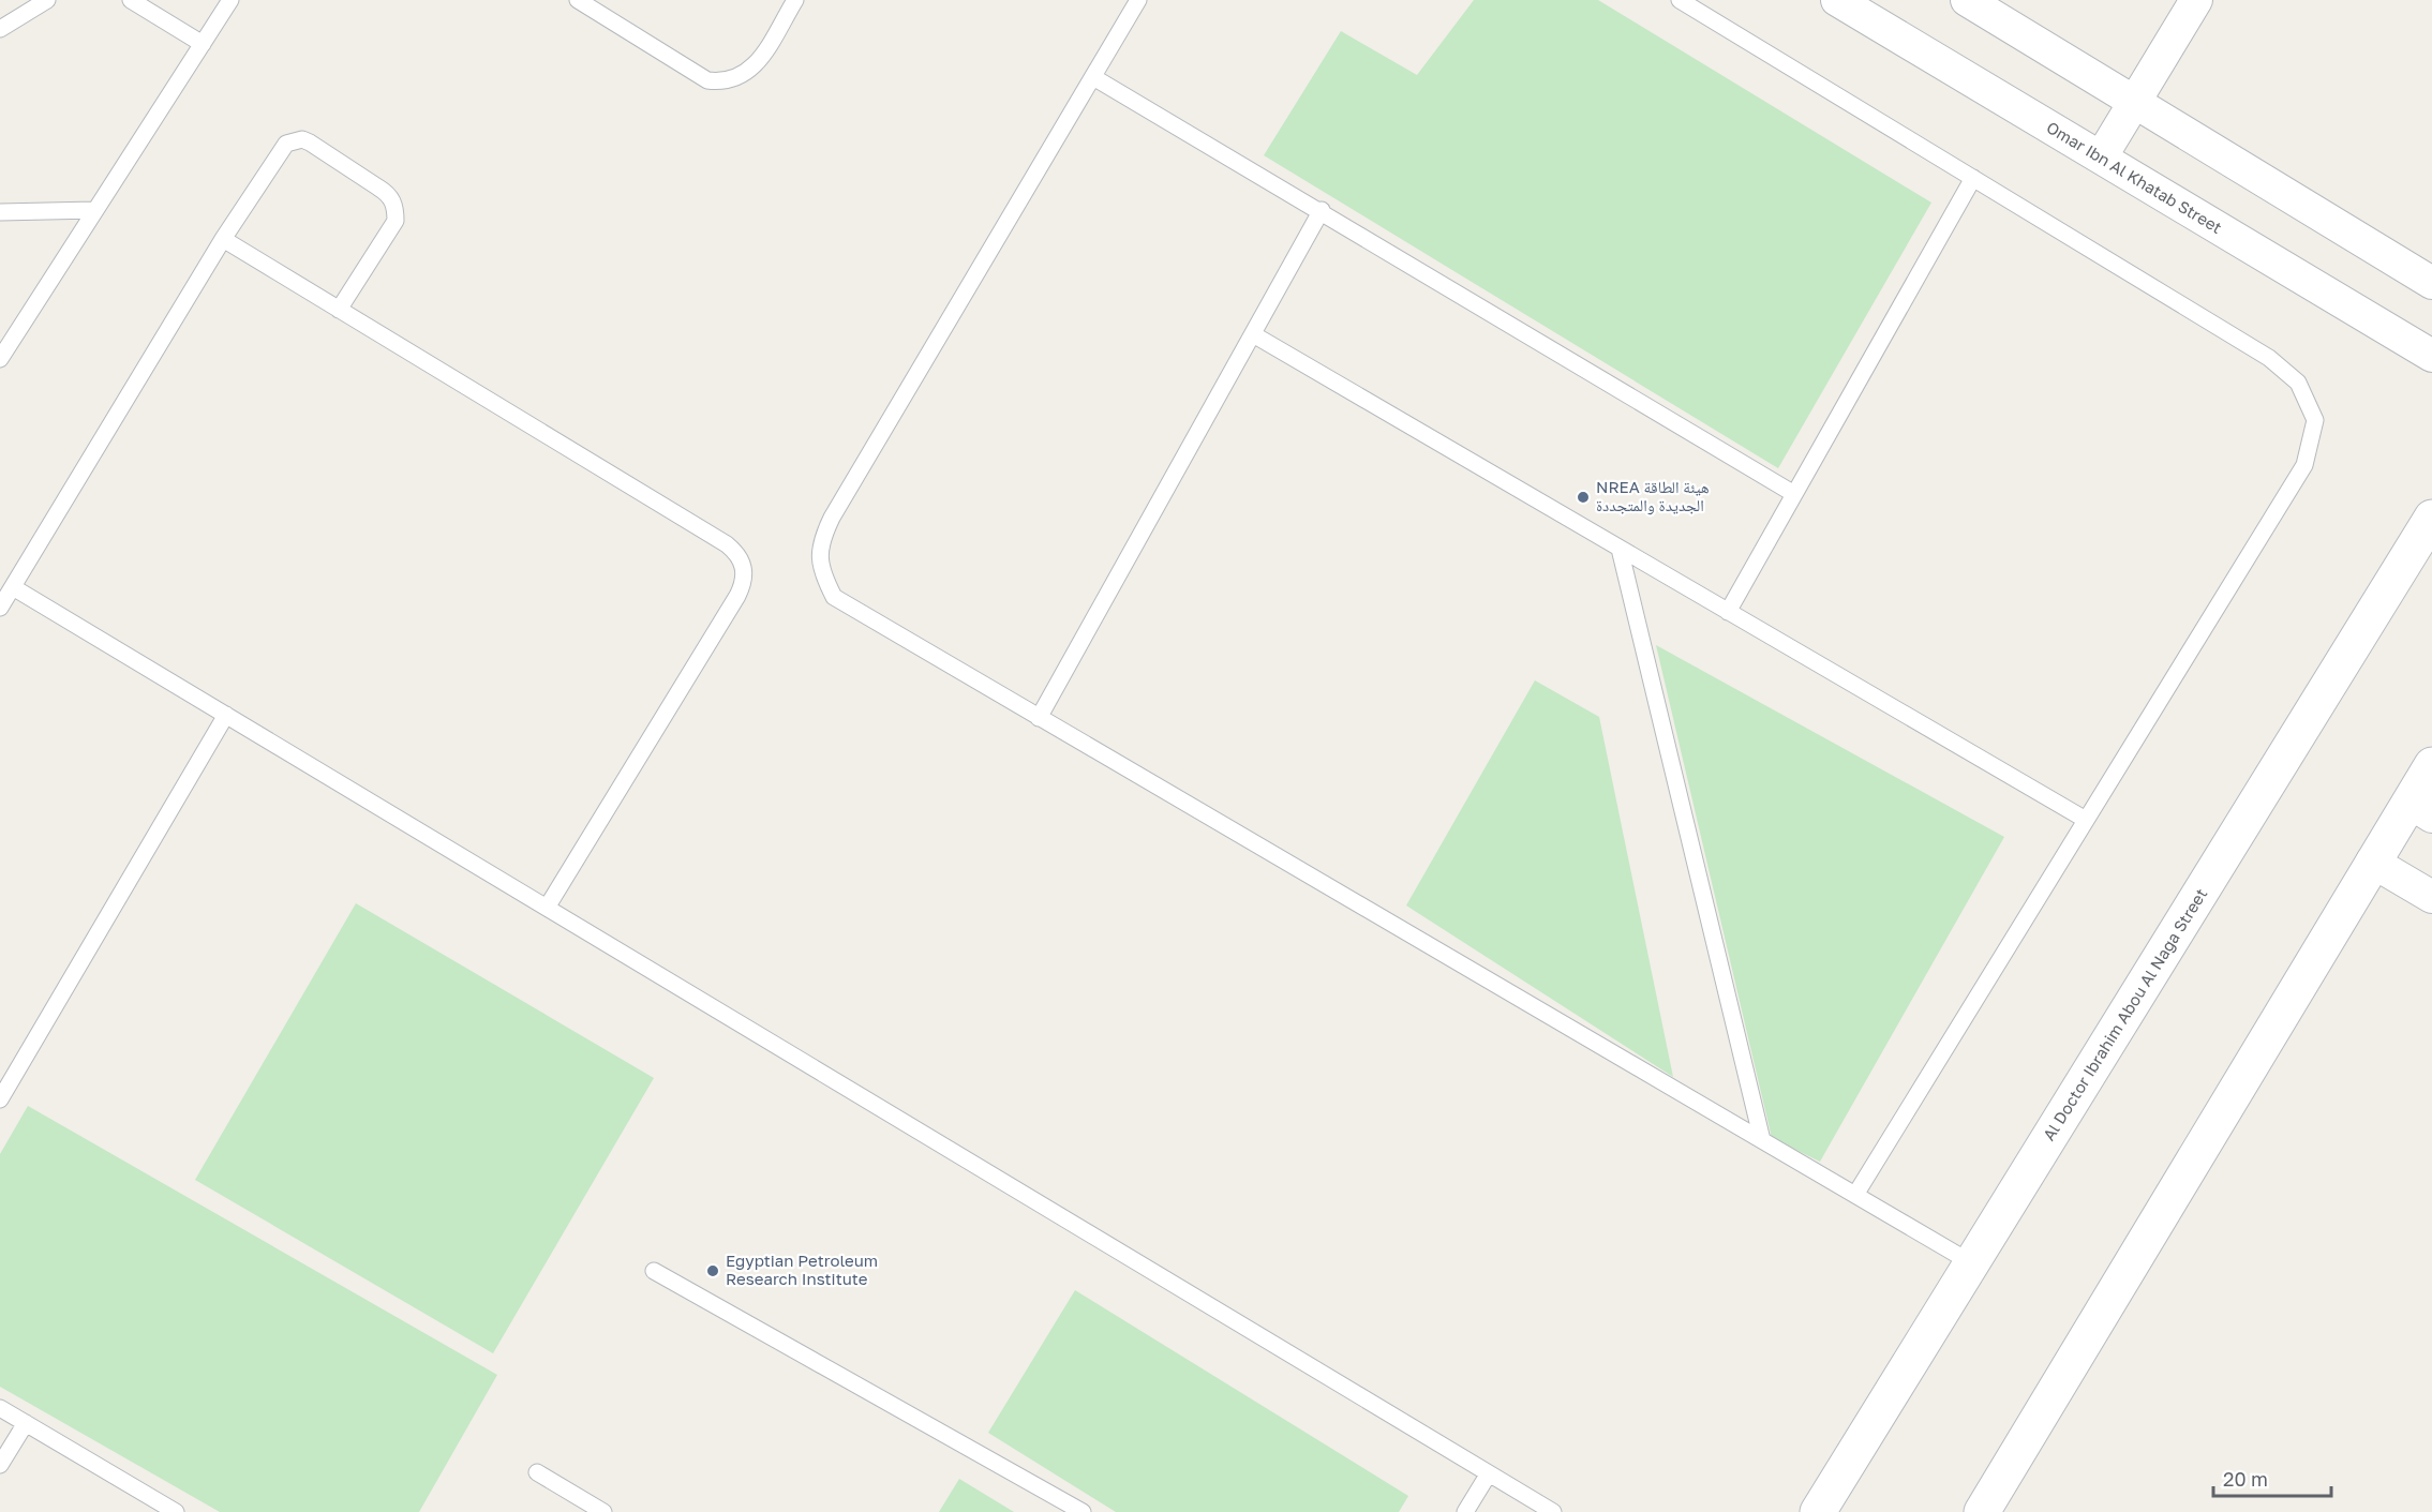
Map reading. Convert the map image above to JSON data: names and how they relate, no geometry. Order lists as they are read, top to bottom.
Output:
{
  "streets": {
    "main road": ["Al Doctor Ibrahim Abou Al Naga Street"],
    "street": ["Omar Ibn Al Khatab Street"]
  },
  "places": ["NREA هيئة الطاقة الجديدة والمتجددة", "Egyptian Petroleum Research Institute"],
  "scale_bar": "20 m"
}
